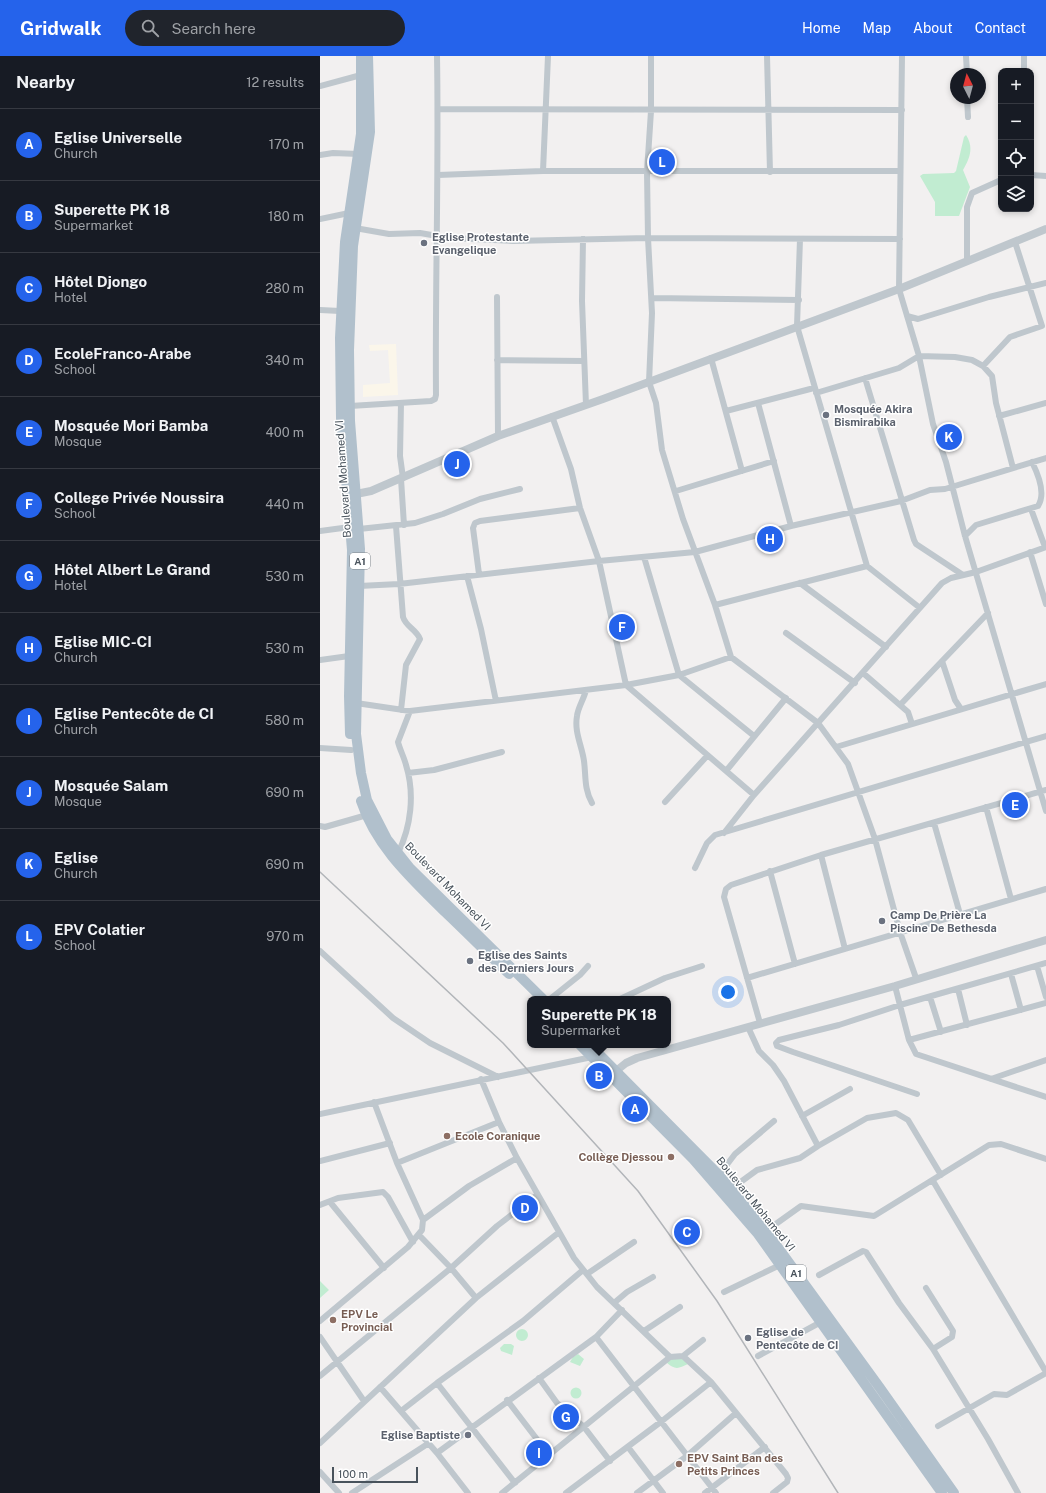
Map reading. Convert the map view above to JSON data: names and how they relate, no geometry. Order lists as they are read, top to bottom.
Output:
{
  "streets": {
    "main road": ["Boulevard Mohamed VI", "A1"]
  },
  "places": [
    "Eglise Protestante Evangelique",
    "Mosquée Akira Bismirabika",
    "Camp De Prière La Piscine De Bethesda",
    "Eglise des Saints des Derniers Jours",
    "Ecole Coranique",
    "Collège Djessou",
    "EPV Le Provincial",
    "Eglise de Pentecôte de CI",
    "Eglise Baptiste",
    "EPV Saint Ban des Petits Princes"
  ],
  "scale_bar": "100 m",
  "north": "top",
  "page": {
    "header": "Gridwalk",
    "search": "Search here",
    "nav": [
      "Home",
      "Map",
      "About",
      "Contact"
    ],
    "heading": ["Nearby", "12 results"],
    "map_buttons": ["+", "−"],
    "list": [
      {
        "mark": "A",
        "name": "Eglise Universelle",
        "note": "Church",
        "value": "170 m"
      },
      {
        "mark": "B",
        "name": "Superette PK 18",
        "note": "Supermarket",
        "value": "180 m"
      },
      {
        "mark": "C",
        "name": "Hôtel Djongo",
        "note": "Hotel",
        "value": "280 m"
      },
      {
        "mark": "D",
        "name": "EcoleFranco-Arabe",
        "note": "School",
        "value": "340 m"
      },
      {
        "mark": "E",
        "name": "Mosquée Mori Bamba",
        "note": "Mosque",
        "value": "400 m"
      },
      {
        "mark": "F",
        "name": "College Privée Noussira",
        "note": "School",
        "value": "440 m"
      },
      {
        "mark": "G",
        "name": "Hôtel Albert Le Grand",
        "note": "Hotel",
        "value": "530 m"
      },
      {
        "mark": "H",
        "name": "Eglise MIC-CI",
        "note": "Church",
        "value": "530 m"
      },
      {
        "mark": "I",
        "name": "Eglise Pentecôte de CI",
        "note": "Church",
        "value": "580 m"
      },
      {
        "mark": "J",
        "name": "Mosquée Salam",
        "note": "Mosque",
        "value": "690 m"
      },
      {
        "mark": "K",
        "name": "Eglise",
        "note": "Church",
        "value": "690 m"
      },
      {
        "mark": "L",
        "name": "EPV Colatier",
        "note": "School",
        "value": "970 m"
      }
    ],
    "pins": [
      "L",
      "K",
      "J",
      "H",
      "F",
      "E",
      "B",
      "A",
      "D",
      "C",
      "G",
      "I"
    ],
    "popup": ["Superette PK 18", "Supermarket"],
    "scale": "100 m"
  }
}
